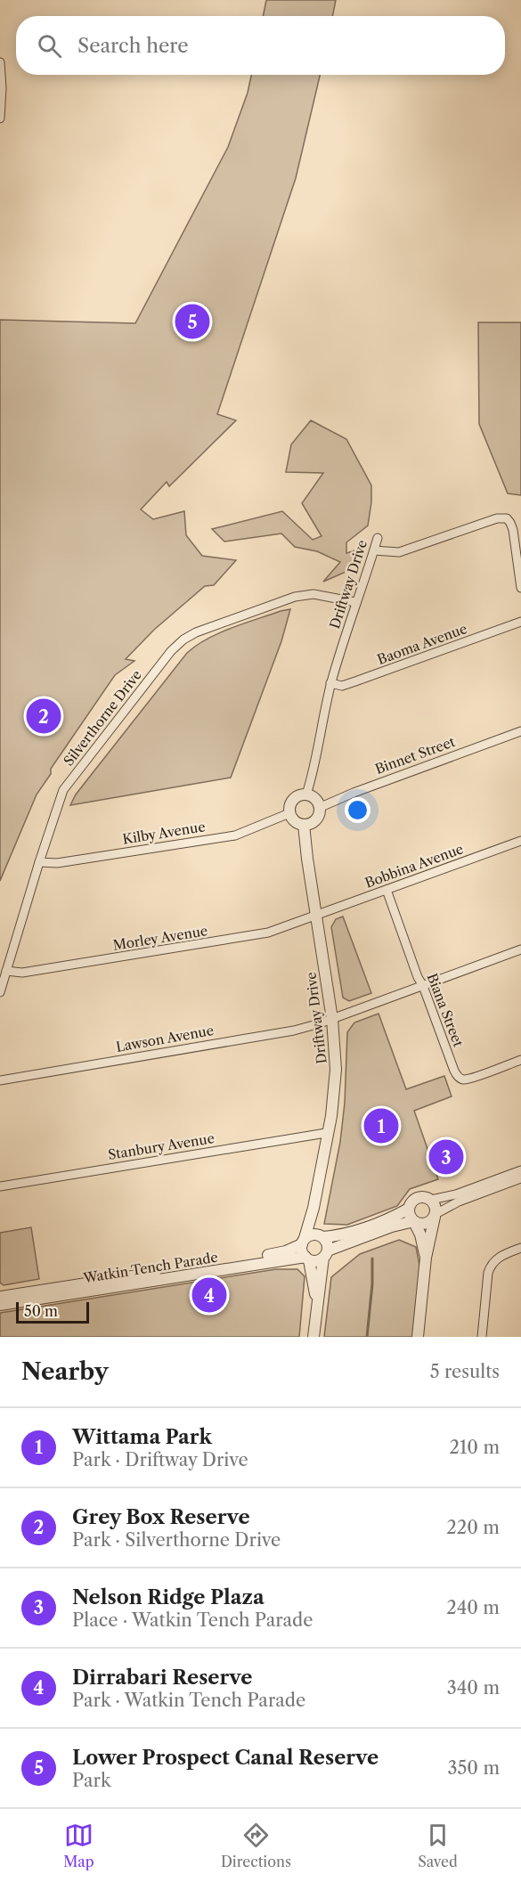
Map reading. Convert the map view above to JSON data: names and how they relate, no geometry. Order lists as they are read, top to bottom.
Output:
{
  "streets": {
    "street": [
      "Driftway Drive",
      "Baoma Avenue",
      "Silverthorne Drive",
      "Binnet Street",
      "Kilby Avenue",
      "Bobbina Avenue",
      "Morley Avenue",
      "Biana Street",
      "Lawson Avenue",
      "Stanbury Avenue",
      "Watkin Tench Parade"
    ]
  },
  "crossings": [
    ["Driftway Drive", "Baoma Avenue"],
    ["Driftway Drive", "Silverthorne Drive"],
    ["Driftway Drive", "Binnet Street"],
    ["Driftway Drive", "Kilby Avenue"],
    ["Driftway Drive", "Bobbina Avenue"],
    ["Driftway Drive", "Morley Avenue"],
    ["Driftway Drive", "Lawson Avenue"],
    ["Driftway Drive", "Stanbury Avenue"],
    ["Driftway Drive", "Watkin Tench Parade"],
    ["Silverthorne Drive", "Kilby Avenue"],
    ["Silverthorne Drive", "Morley Avenue"],
    ["Binnet Street", "Kilby Avenue"],
    ["Bobbina Avenue", "Morley Avenue"],
    ["Bobbina Avenue", "Biana Street"],
    ["Biana Street", "Lawson Avenue"]
  ],
  "scale_bar": "50 m",
  "page": {
    "search": "Search here",
    "pins": [
      "5",
      "2",
      "1",
      "3",
      "4"
    ],
    "scale": "50 m",
    "heading": ["Nearby", "5 results"],
    "list": [
      {
        "mark": "1",
        "name": "Wittama Park",
        "note": "Park · Driftway Drive",
        "value": "210 m"
      },
      {
        "mark": "2",
        "name": "Grey Box Reserve",
        "note": "Park · Silverthorne Drive",
        "value": "220 m"
      },
      {
        "mark": "3",
        "name": "Nelson Ridge Plaza",
        "note": "Place · Watkin Tench Parade",
        "value": "240 m"
      },
      {
        "mark": "4",
        "name": "Dirrabari Reserve",
        "note": "Park · Watkin Tench Parade",
        "value": "340 m"
      },
      {
        "mark": "5",
        "name": "Lower Prospect Canal Reserve",
        "note": "Park",
        "value": "350 m"
      }
    ],
    "nav": ["Map", "Directions", "Saved"]
  }
}
